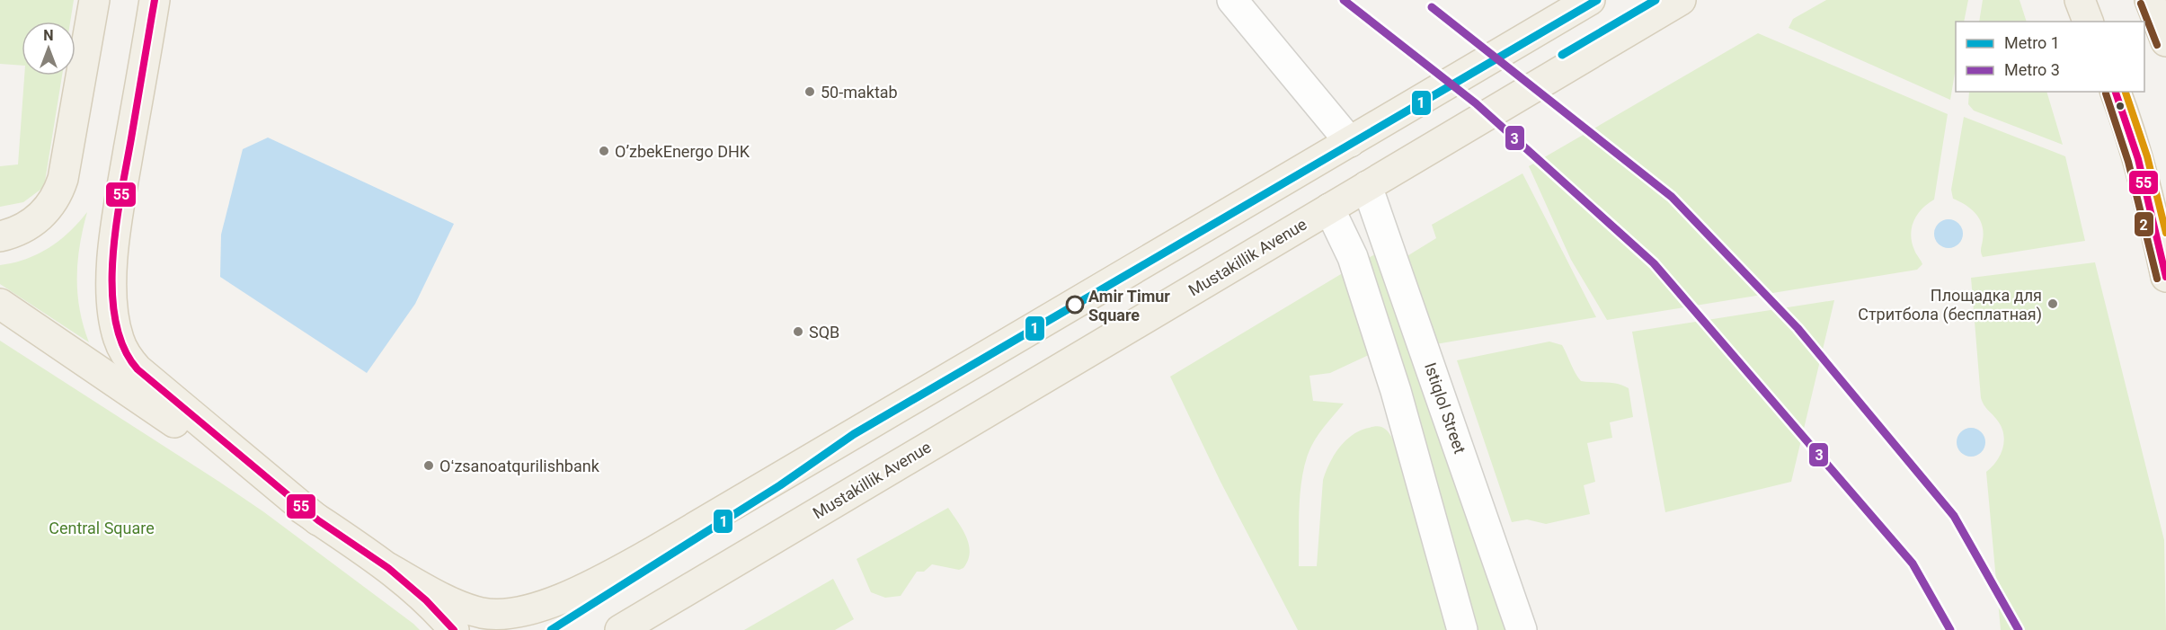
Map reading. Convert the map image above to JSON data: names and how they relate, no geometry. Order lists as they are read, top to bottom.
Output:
{
  "streets": {
    "main road": ["Mustakillik Avenue"],
    "street": ["Istiqlol Street"]
  },
  "crossings": [
    ["Mustakillik Avenue", "Istiqlol Street"]
  ],
  "parks": ["Central Square"],
  "places": [
    "50-maktab",
    "O’zbekEnergo DHK",
    "Площадка для Стритбола (бесплатная)",
    "Amir Timur Square",
    "SQB",
    "Oʻzsanoatqurilishbank"
  ],
  "lines": [
    "metro line 1",
    "metro line 3",
    "transit line 55",
    "transit line 2"
  ],
  "legend": ["Metro 1", "Metro 3"],
  "north": "top"
}
